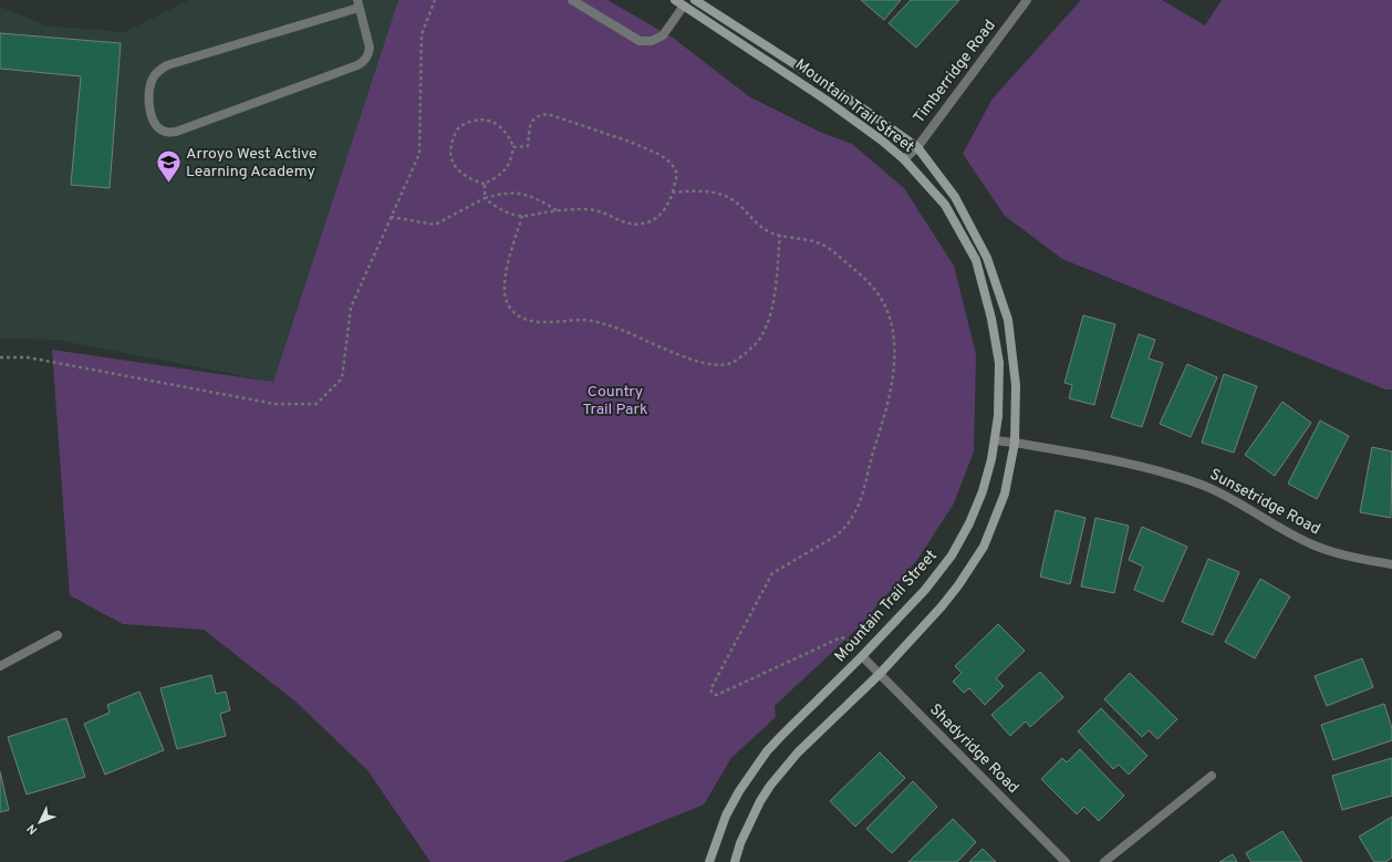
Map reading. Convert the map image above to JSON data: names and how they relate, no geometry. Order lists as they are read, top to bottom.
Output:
{
  "streets": {
    "street": [
      "Timberridge Road",
      "Mountain Trail Street",
      "Sunsetridge Road",
      "Shadyridge Road"
    ]
  },
  "crossings": [
    ["Timberridge Road", "Mountain Trail Street"],
    ["Mountain Trail Street", "Sunsetridge Road"],
    ["Mountain Trail Street", "Shadyridge Road"]
  ],
  "parks": ["Country Trail Park"],
  "places": {
    "school or university": ["Arroyo West Active Learning Academy"]
  },
  "north": "bottom left"
}
